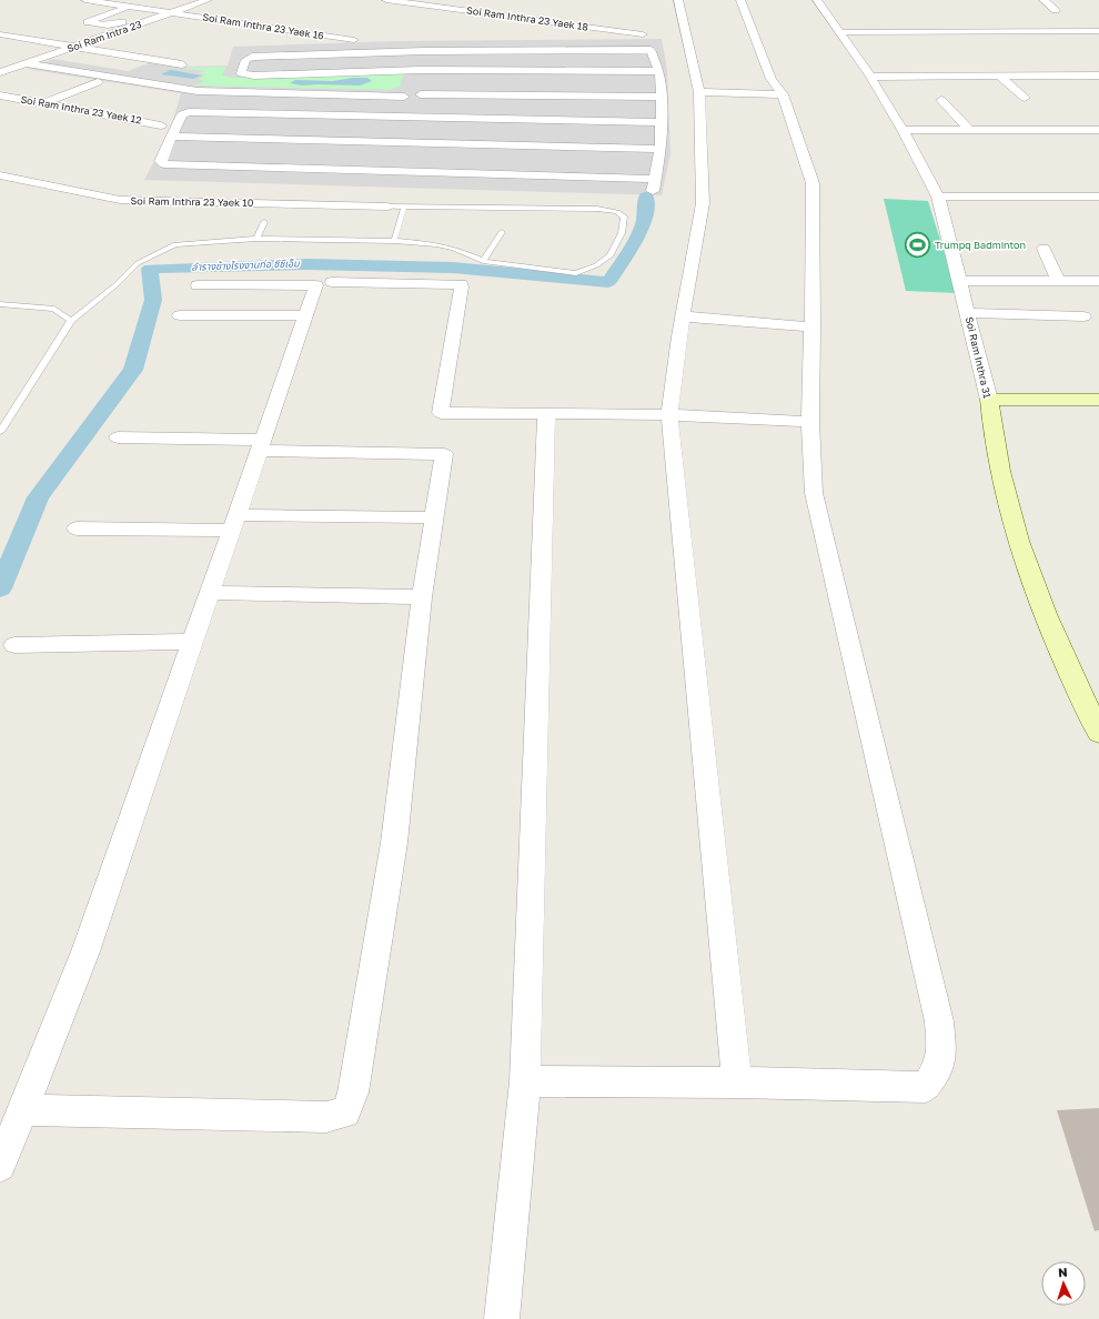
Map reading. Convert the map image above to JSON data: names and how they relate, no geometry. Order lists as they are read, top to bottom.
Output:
{
  "streets": {
    "street": [
      "Soi Ram Inthra 23 Yaek 18",
      "Soi Ram Inthra 23 Yaek 16",
      "Soi Ram Intra 23",
      "Soi Ram Inthra 23 Yaek 12",
      "Soi Ram Inthra 23 Yaek 10",
      "Soi Ram Inthra 31"
    ]
  },
  "crossings": [
    ["Soi Ram Inthra 23 Yaek 16", "Soi Ram Intra 23"]
  ],
  "water": ["ลำรางข้างโรงงานท่อ ซีซีเอ็ม"],
  "places": {
    "sports": ["Trumpq Badminton"]
  },
  "north": "top"
}
